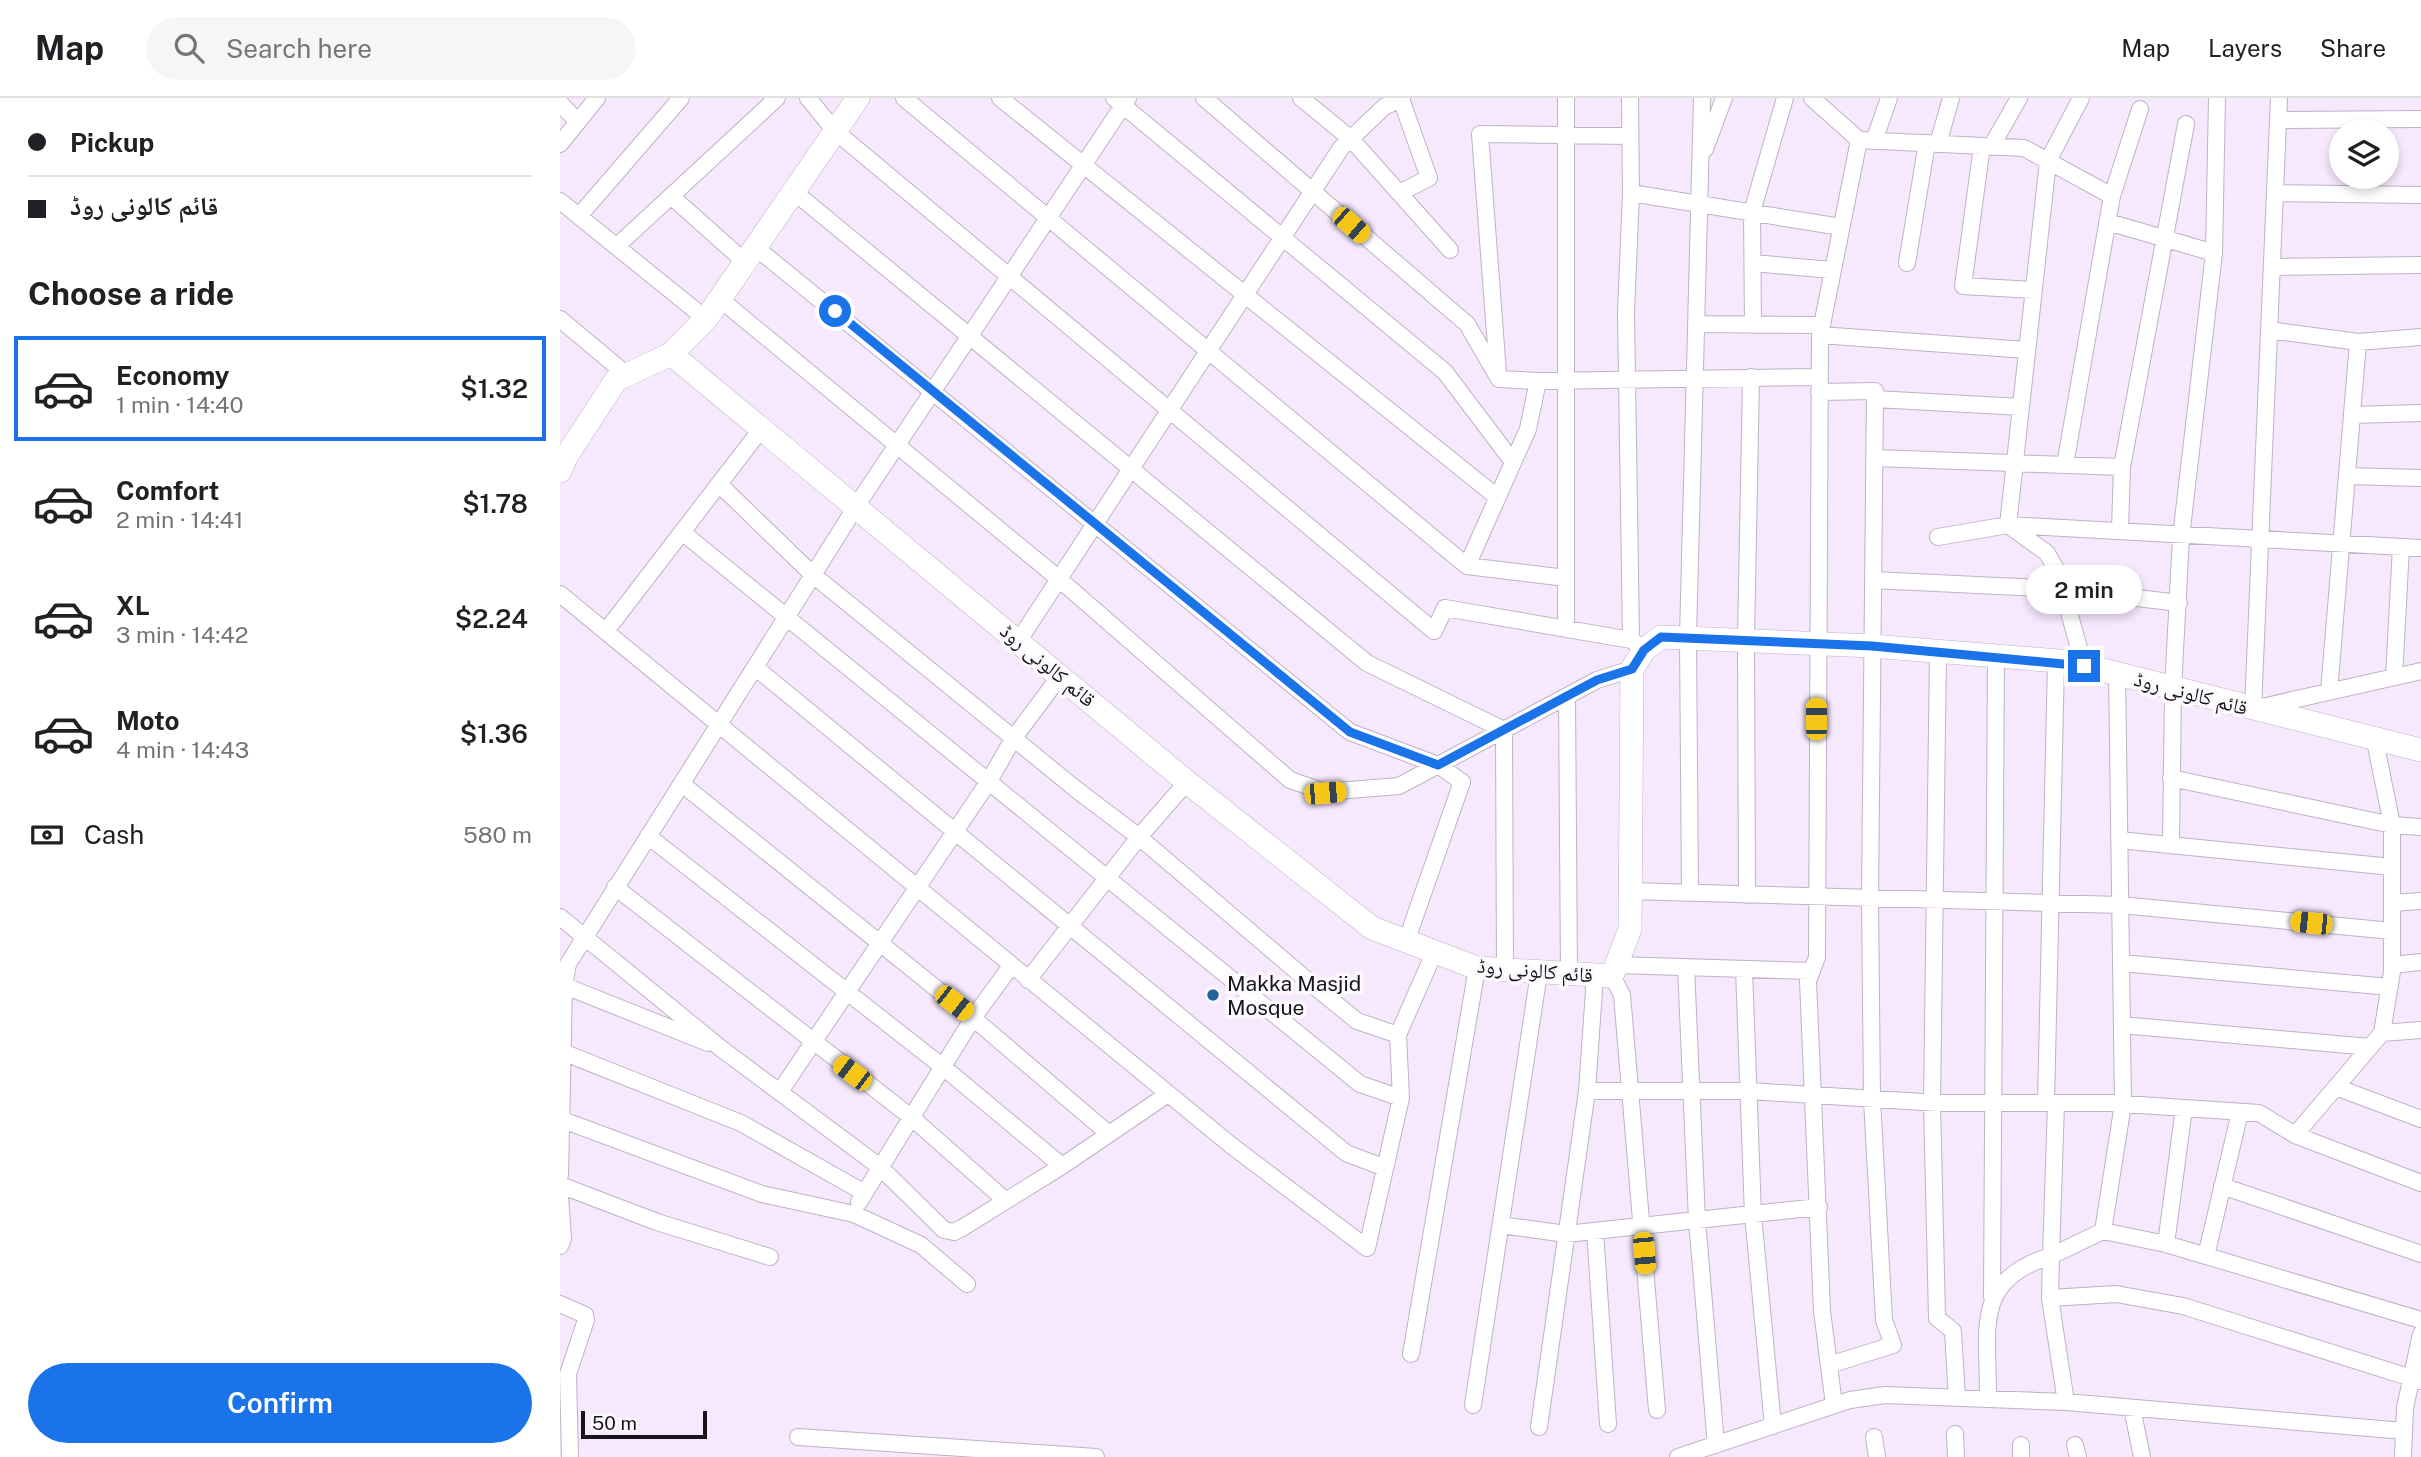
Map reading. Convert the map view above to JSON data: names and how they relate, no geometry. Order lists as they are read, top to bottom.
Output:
{
  "streets": {
    "street": ["قائم کالونی روڈ"]
  },
  "places": ["Makka Masjid Mosque"],
  "scale_bar": "50 m",
  "page": {
    "header": "Map",
    "search": "Search here",
    "nav": ["Map", "Layers", "Share"],
    "banner": ["Pickup", "قائم کالونی روڈ"],
    "heading": "Choose a ride",
    "list": [
      {
        "name": "Economy",
        "note": "1 min · 14:40",
        "value": "$1.32"
      },
      {
        "name": "Comfort",
        "note": "2 min · 14:41",
        "value": "$1.78"
      },
      {
        "name": "XL",
        "note": "3 min · 14:42",
        "value": "$2.24"
      },
      {
        "name": "Moto",
        "note": "4 min · 14:43",
        "value": "$1.36"
      }
    ],
    "bubble": "2 min",
    "pay": ["Cash", "580 m"],
    "buttons": "Confirm",
    "scale": "50 m"
  }
}
